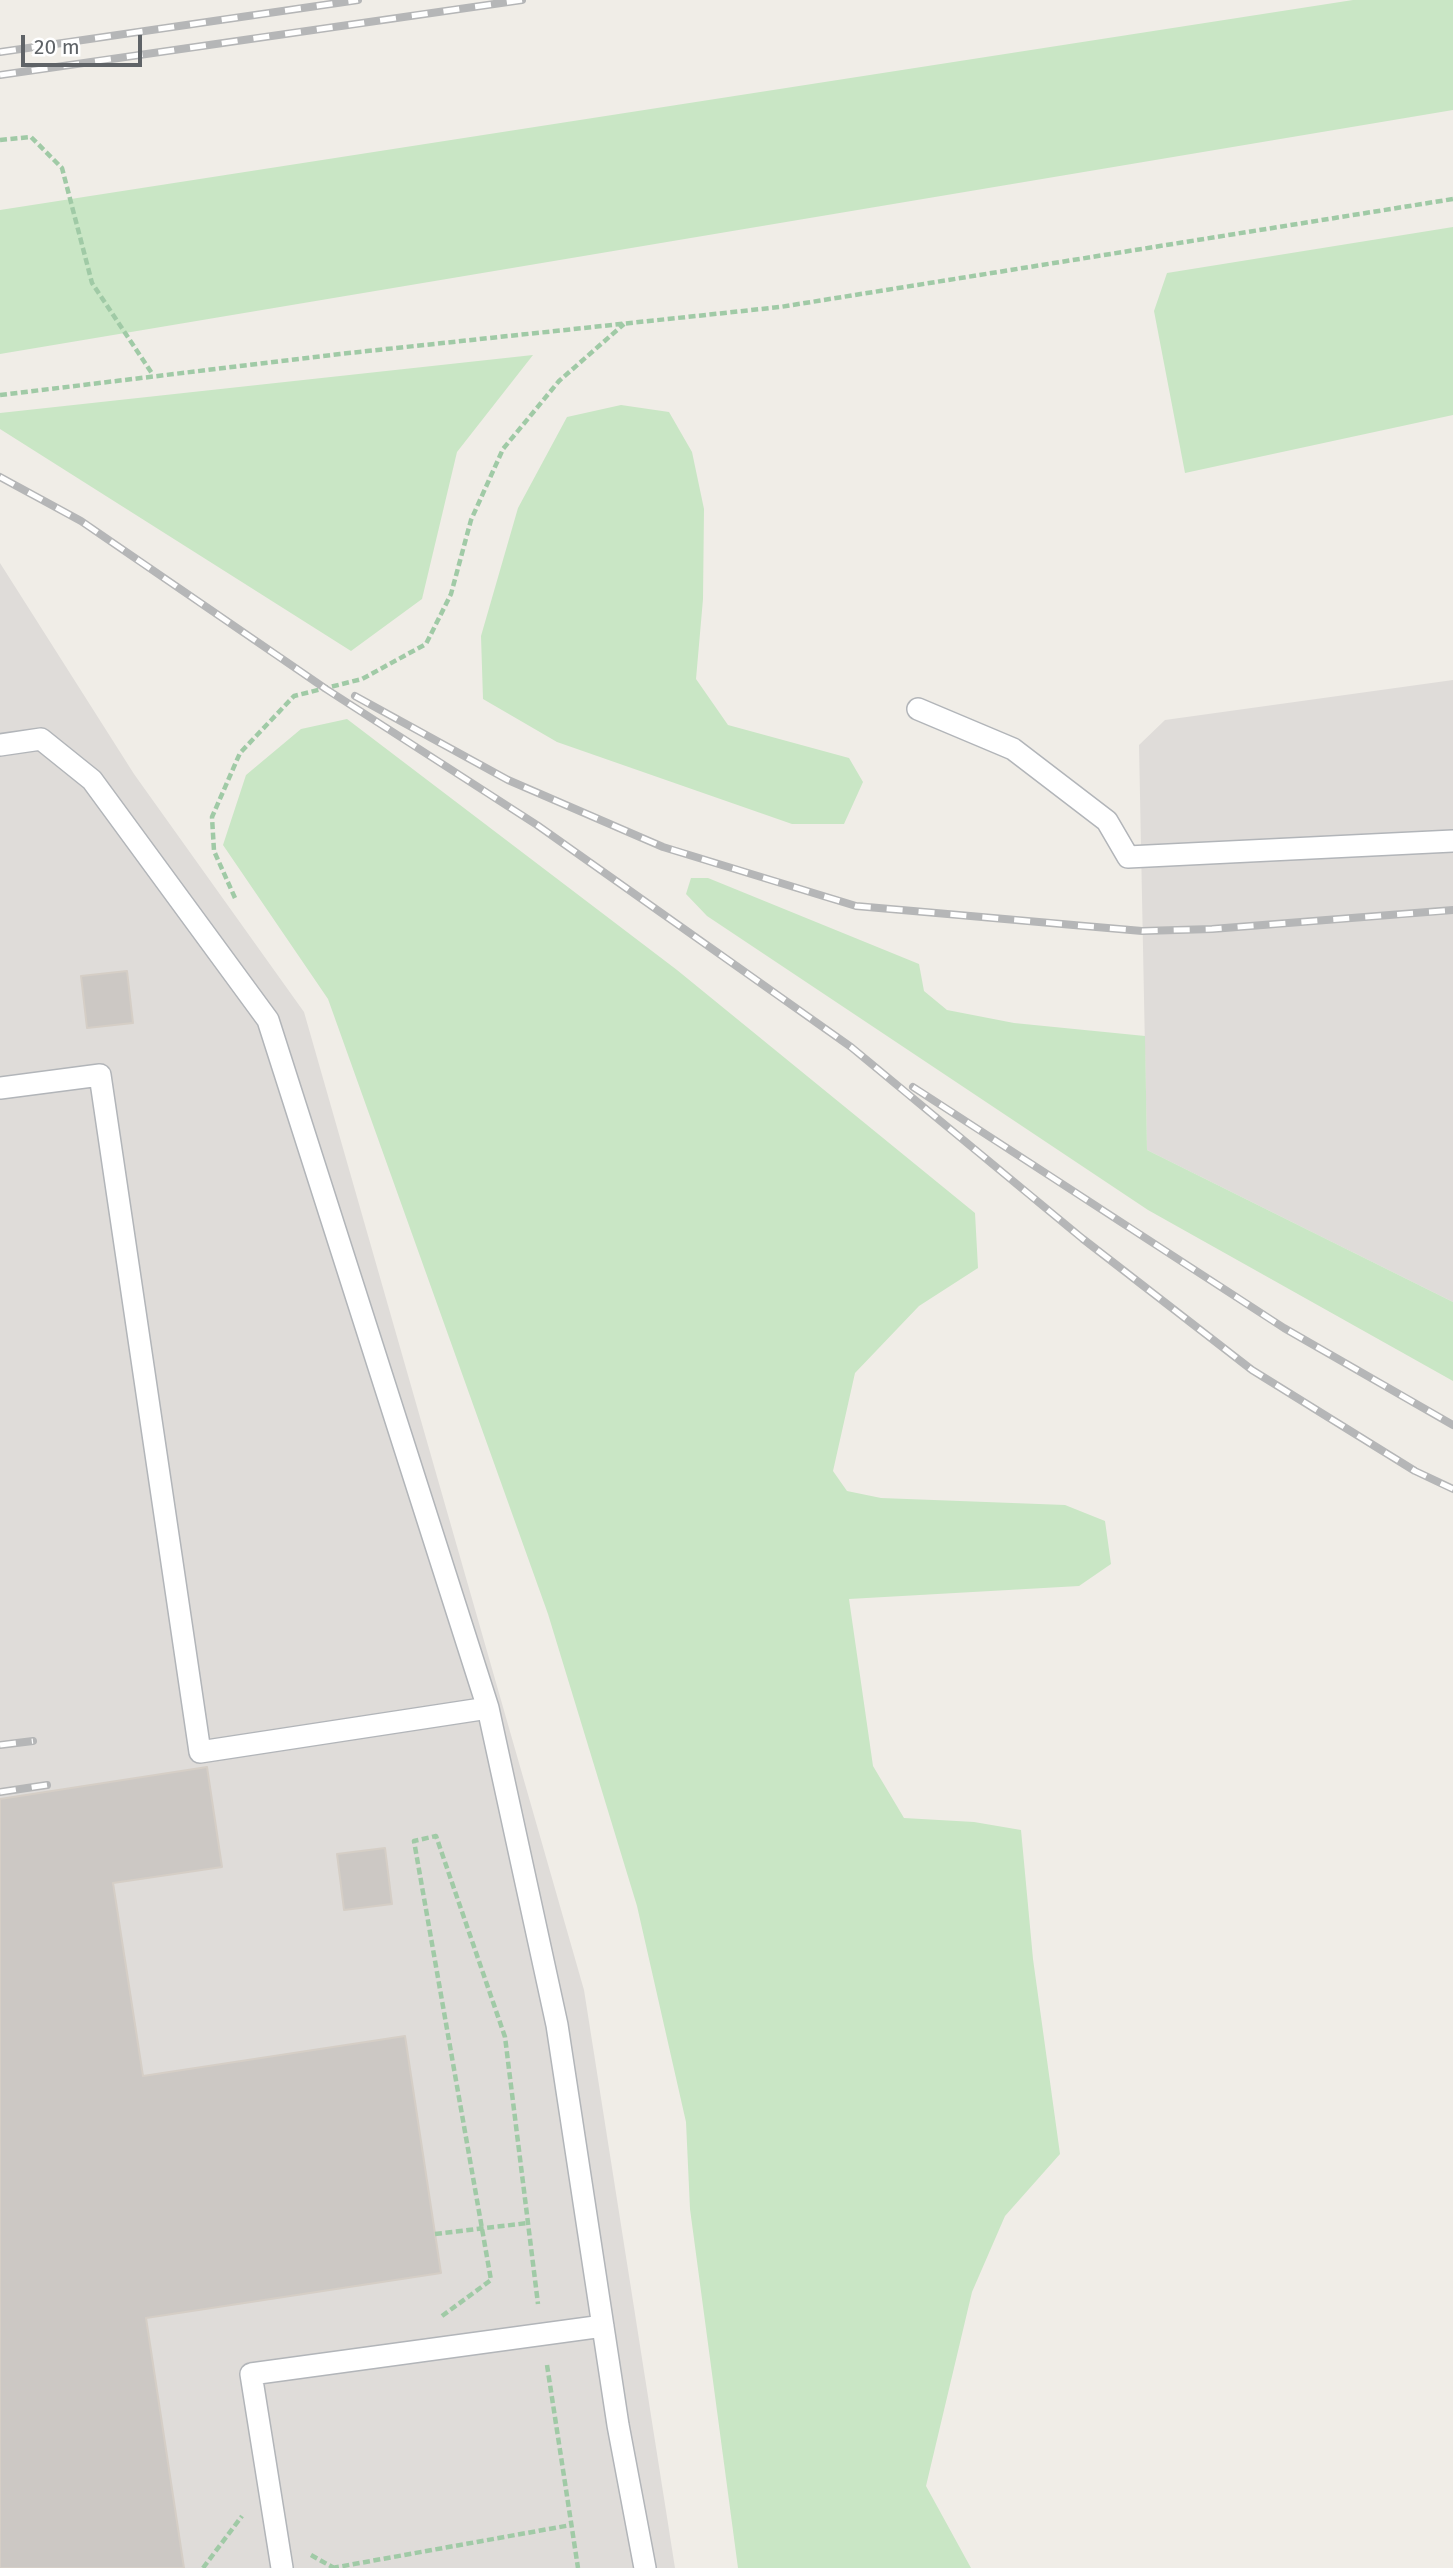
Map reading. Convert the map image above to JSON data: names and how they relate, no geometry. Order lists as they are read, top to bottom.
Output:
{
  "scale_bar": "20 m"
}
